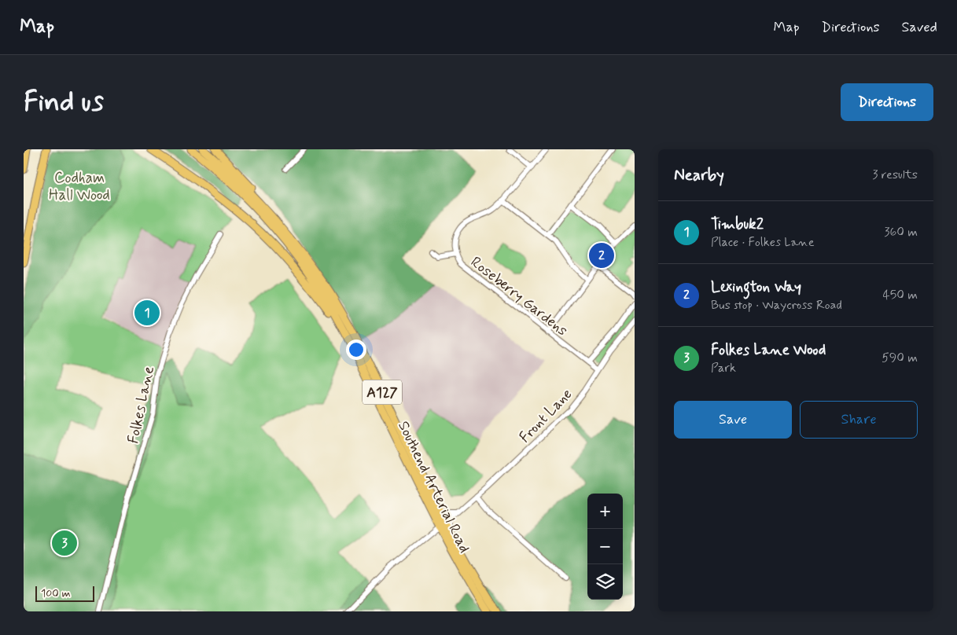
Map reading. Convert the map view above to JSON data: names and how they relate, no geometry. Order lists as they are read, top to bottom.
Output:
{
  "streets": {
    "highway": ["A127", "Southend Arterial Road"],
    "street": ["Roseberry Gardens", "Folkes Lane", "Front Lane"]
  },
  "crossings": [
    ["Roseberry Gardens", "Front Lane"],
    ["Front Lane", "Southend Arterial Road"]
  ],
  "parks": ["Codham Hall Wood"],
  "scale_bar": "100 m",
  "page": {
    "header": "Map",
    "nav": ["Map", "Directions", "Saved"],
    "buttons": [
      "Directions",
      ["Save", "Share"]
    ],
    "title": "Find us",
    "heading": ["Nearby", "3 results"],
    "list": [
      {
        "mark": "1",
        "name": "Timbuk2",
        "note": "Place · Folkes Lane",
        "value": "360 m"
      },
      {
        "mark": "2",
        "name": "Lexington Way",
        "note": "Bus stop · Waycross Road",
        "value": "450 m"
      },
      {
        "mark": "3",
        "name": "Folkes Lane Wood",
        "note": "Park",
        "value": "590 m"
      }
    ],
    "pins": ["2", "1", "3"],
    "map_buttons": ["+", "−"],
    "scale": "100 m"
  }
}
